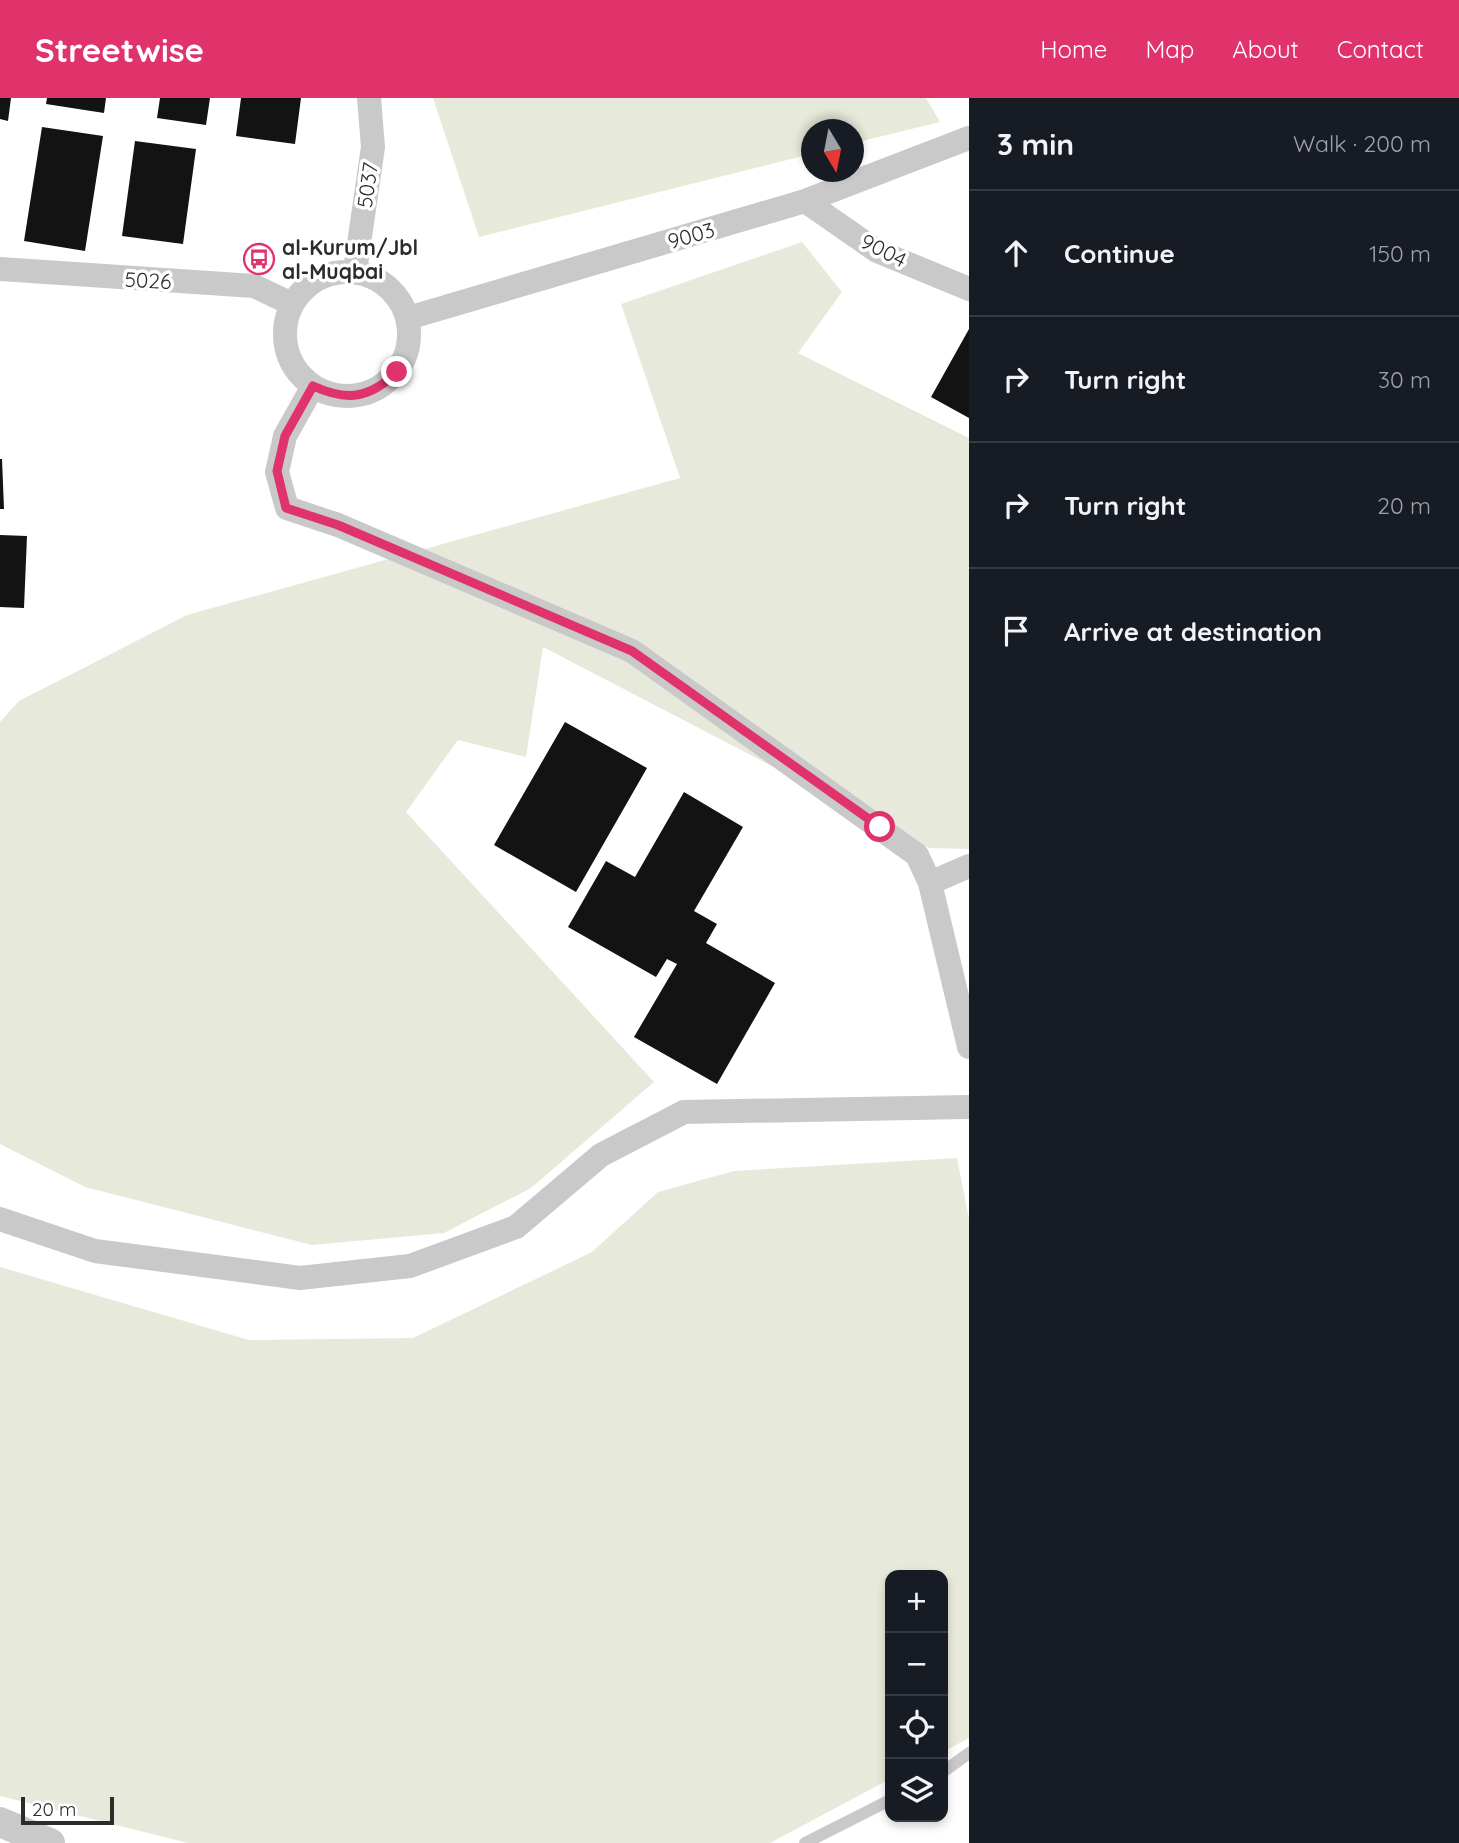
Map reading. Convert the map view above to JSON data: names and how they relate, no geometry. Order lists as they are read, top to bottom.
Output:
{
  "streets": {
    "street": [
      "5037",
      "9003",
      "9004",
      "5026"
    ]
  },
  "crossings": [
    ["5037", "9003"],
    ["5037", "5026"],
    ["9003", "9004"],
    ["9003", "5026"]
  ],
  "places": {
    "bus stop": ["al-Kurum/Jbl al-Muqbai"]
  },
  "scale_bar": "20 m",
  "north": "bottom",
  "page": {
    "header": "Streetwise",
    "nav": [
      "Home",
      "Map",
      "About",
      "Contact"
    ],
    "heading": ["3 min", "Walk · 200 m"],
    "list": [
      ["Continue", "150 m"],
      ["Turn right", "30 m"],
      ["Turn right", "20 m"],
      "Arrive at destination"
    ],
    "map_buttons": ["+", "−"],
    "scale": "20 m"
  }
}
